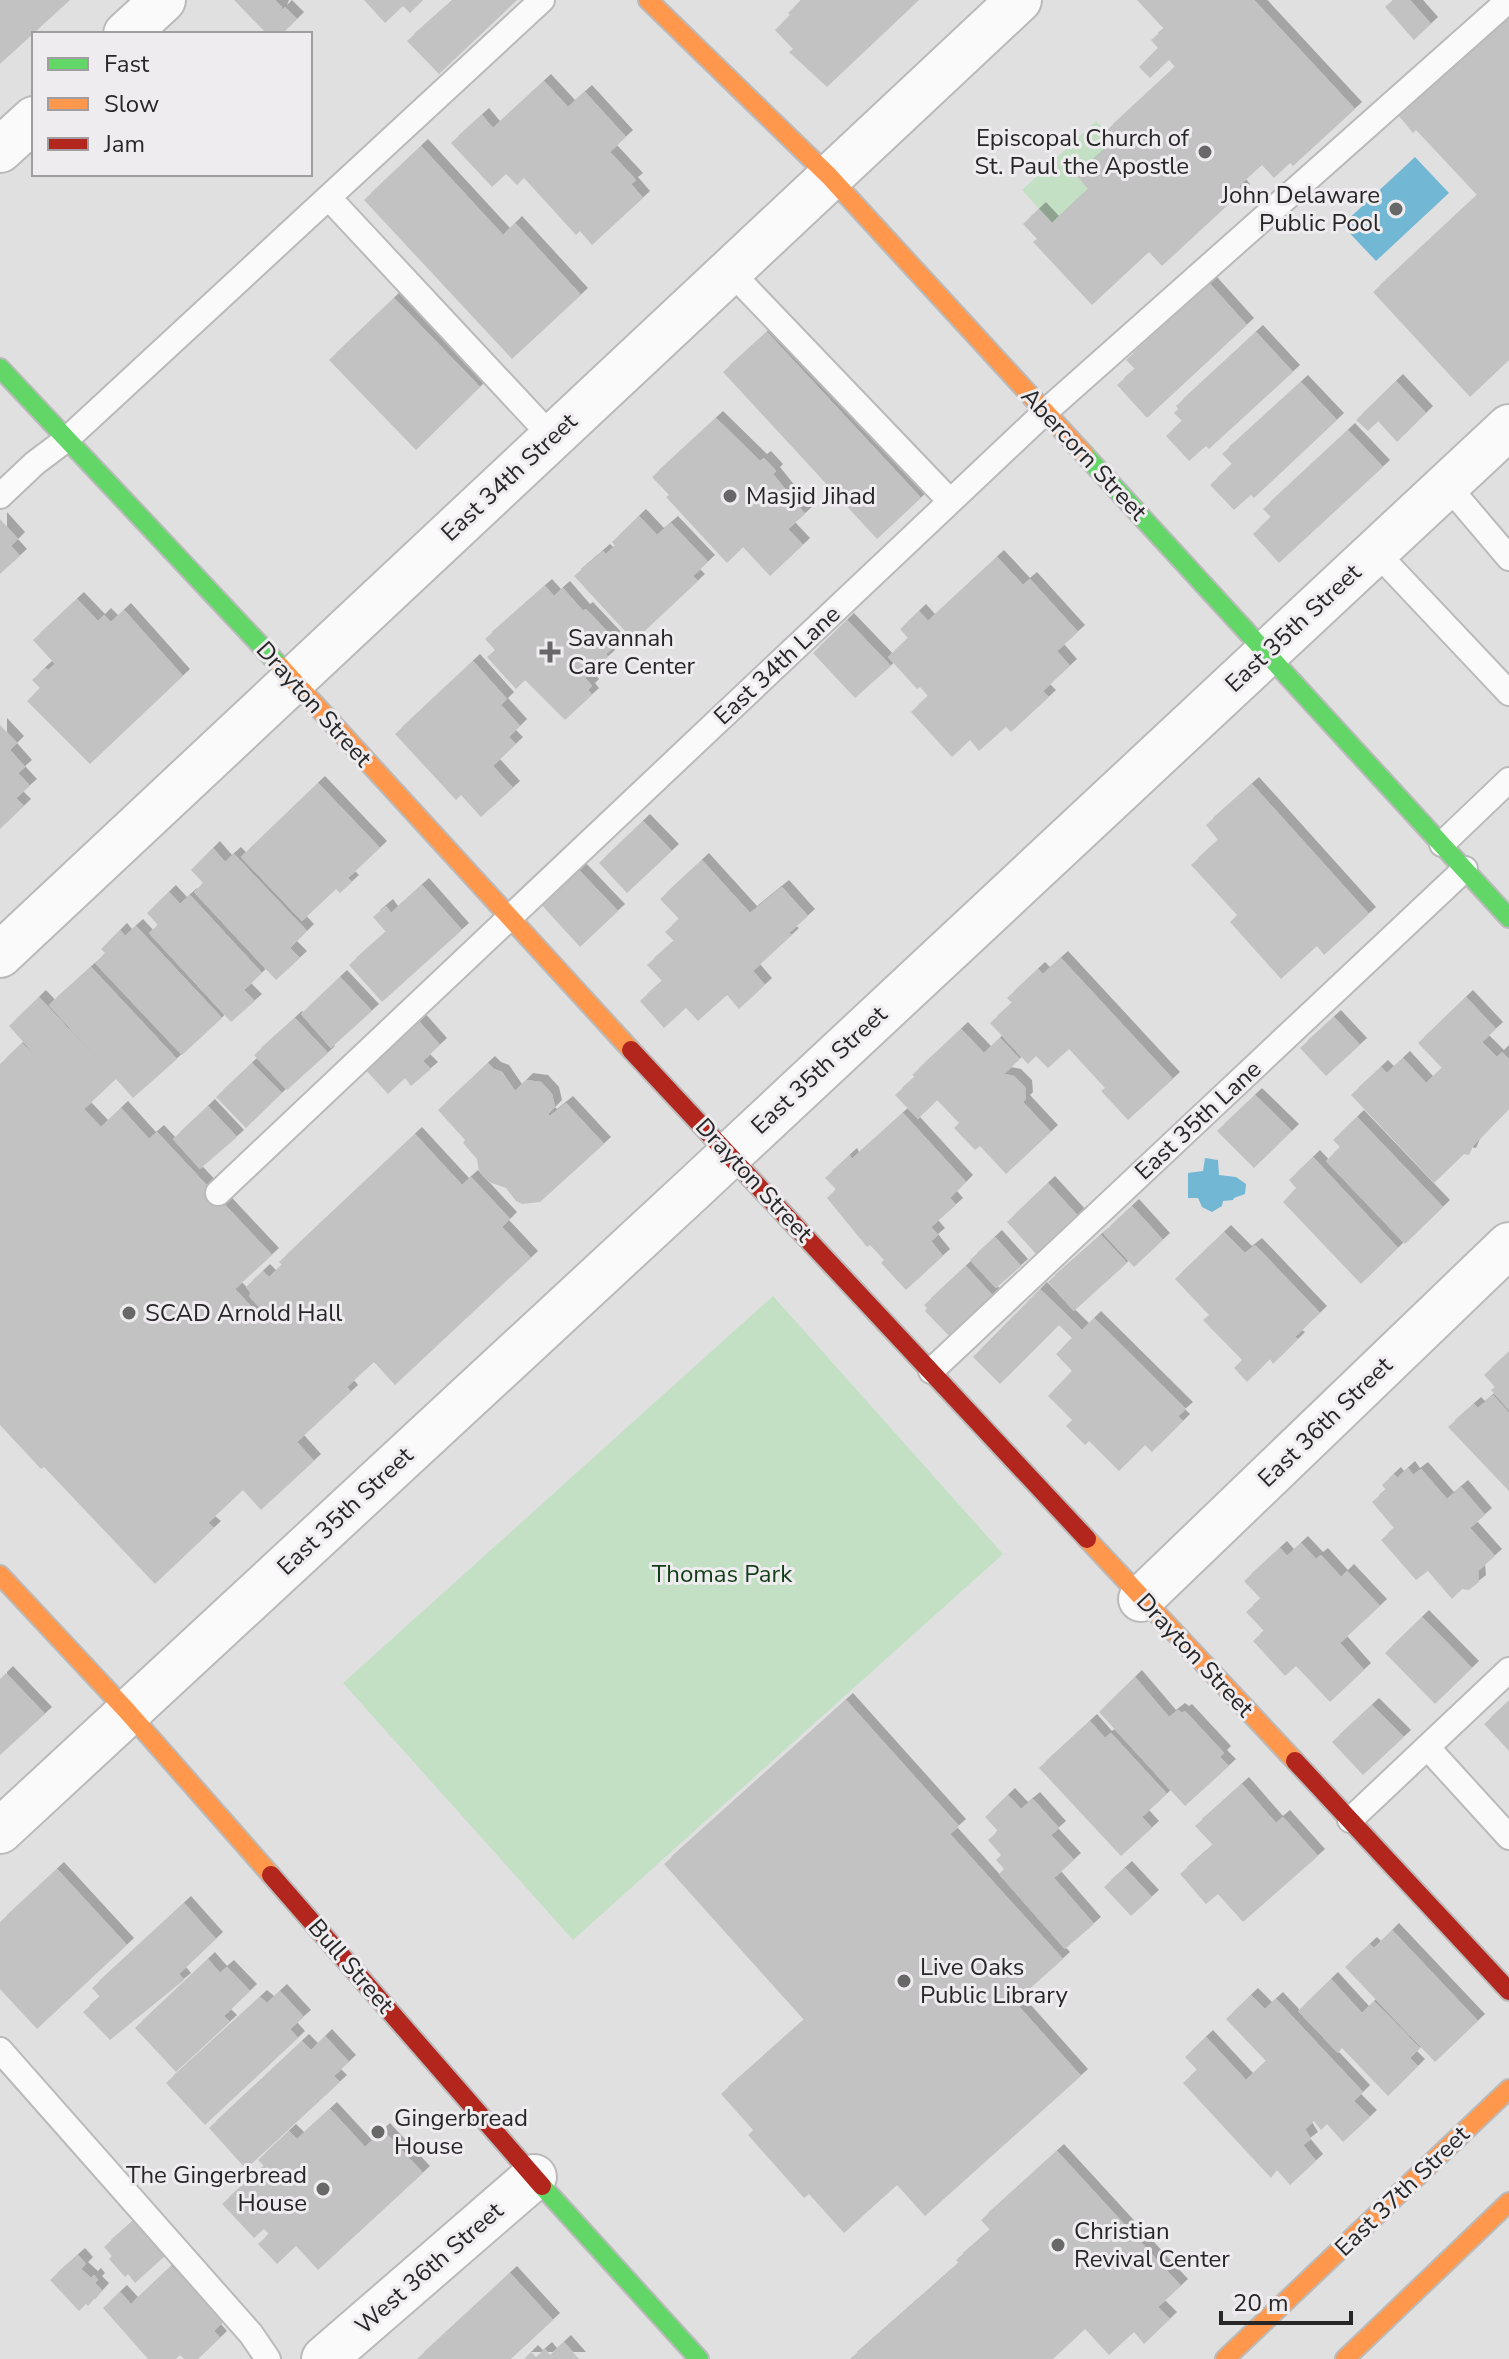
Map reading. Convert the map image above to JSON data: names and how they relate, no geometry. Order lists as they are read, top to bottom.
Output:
{
  "streets": {
    "main road": [
      "Abercorn Street",
      "Drayton Street",
      "Bull Street",
      "East 37th Street"
    ],
    "street": [
      "East 34th Street",
      "East 35th Street",
      "East 36th Street",
      "West 36th Street"
    ],
    "lane": ["East 34th Lane", "East 35th Lane"]
  },
  "crossings": [
    ["Abercorn Street", "East 34th Street"],
    ["Abercorn Street", "East 35th Street"],
    ["Abercorn Street", "East 34th Lane"],
    ["Abercorn Street", "East 35th Lane"],
    ["East 34th Street", "Drayton Street"],
    ["East 35th Street", "Drayton Street"],
    ["East 35th Street", "Bull Street"],
    ["East 34th Lane", "Drayton Street"],
    ["Drayton Street", "East 35th Lane"],
    ["Drayton Street", "East 36th Street"],
    ["Bull Street", "West 36th Street"]
  ],
  "parks": ["Thomas Park"],
  "places": {
    "other": [
      "Episcopal Church of St. Paul the Apostle",
      "John Delaware Public Pool",
      "Masjid Jihad",
      "SCAD Arnold Hall",
      "Live Oaks Public Library",
      "Gingerbread House",
      "The Gingerbread House",
      "Christian Revival Center"
    ],
    "health": ["Savannah Care Center"]
  },
  "legend": ["Fast", "Slow", "Jam"],
  "scale_bar": "20 m"
}
